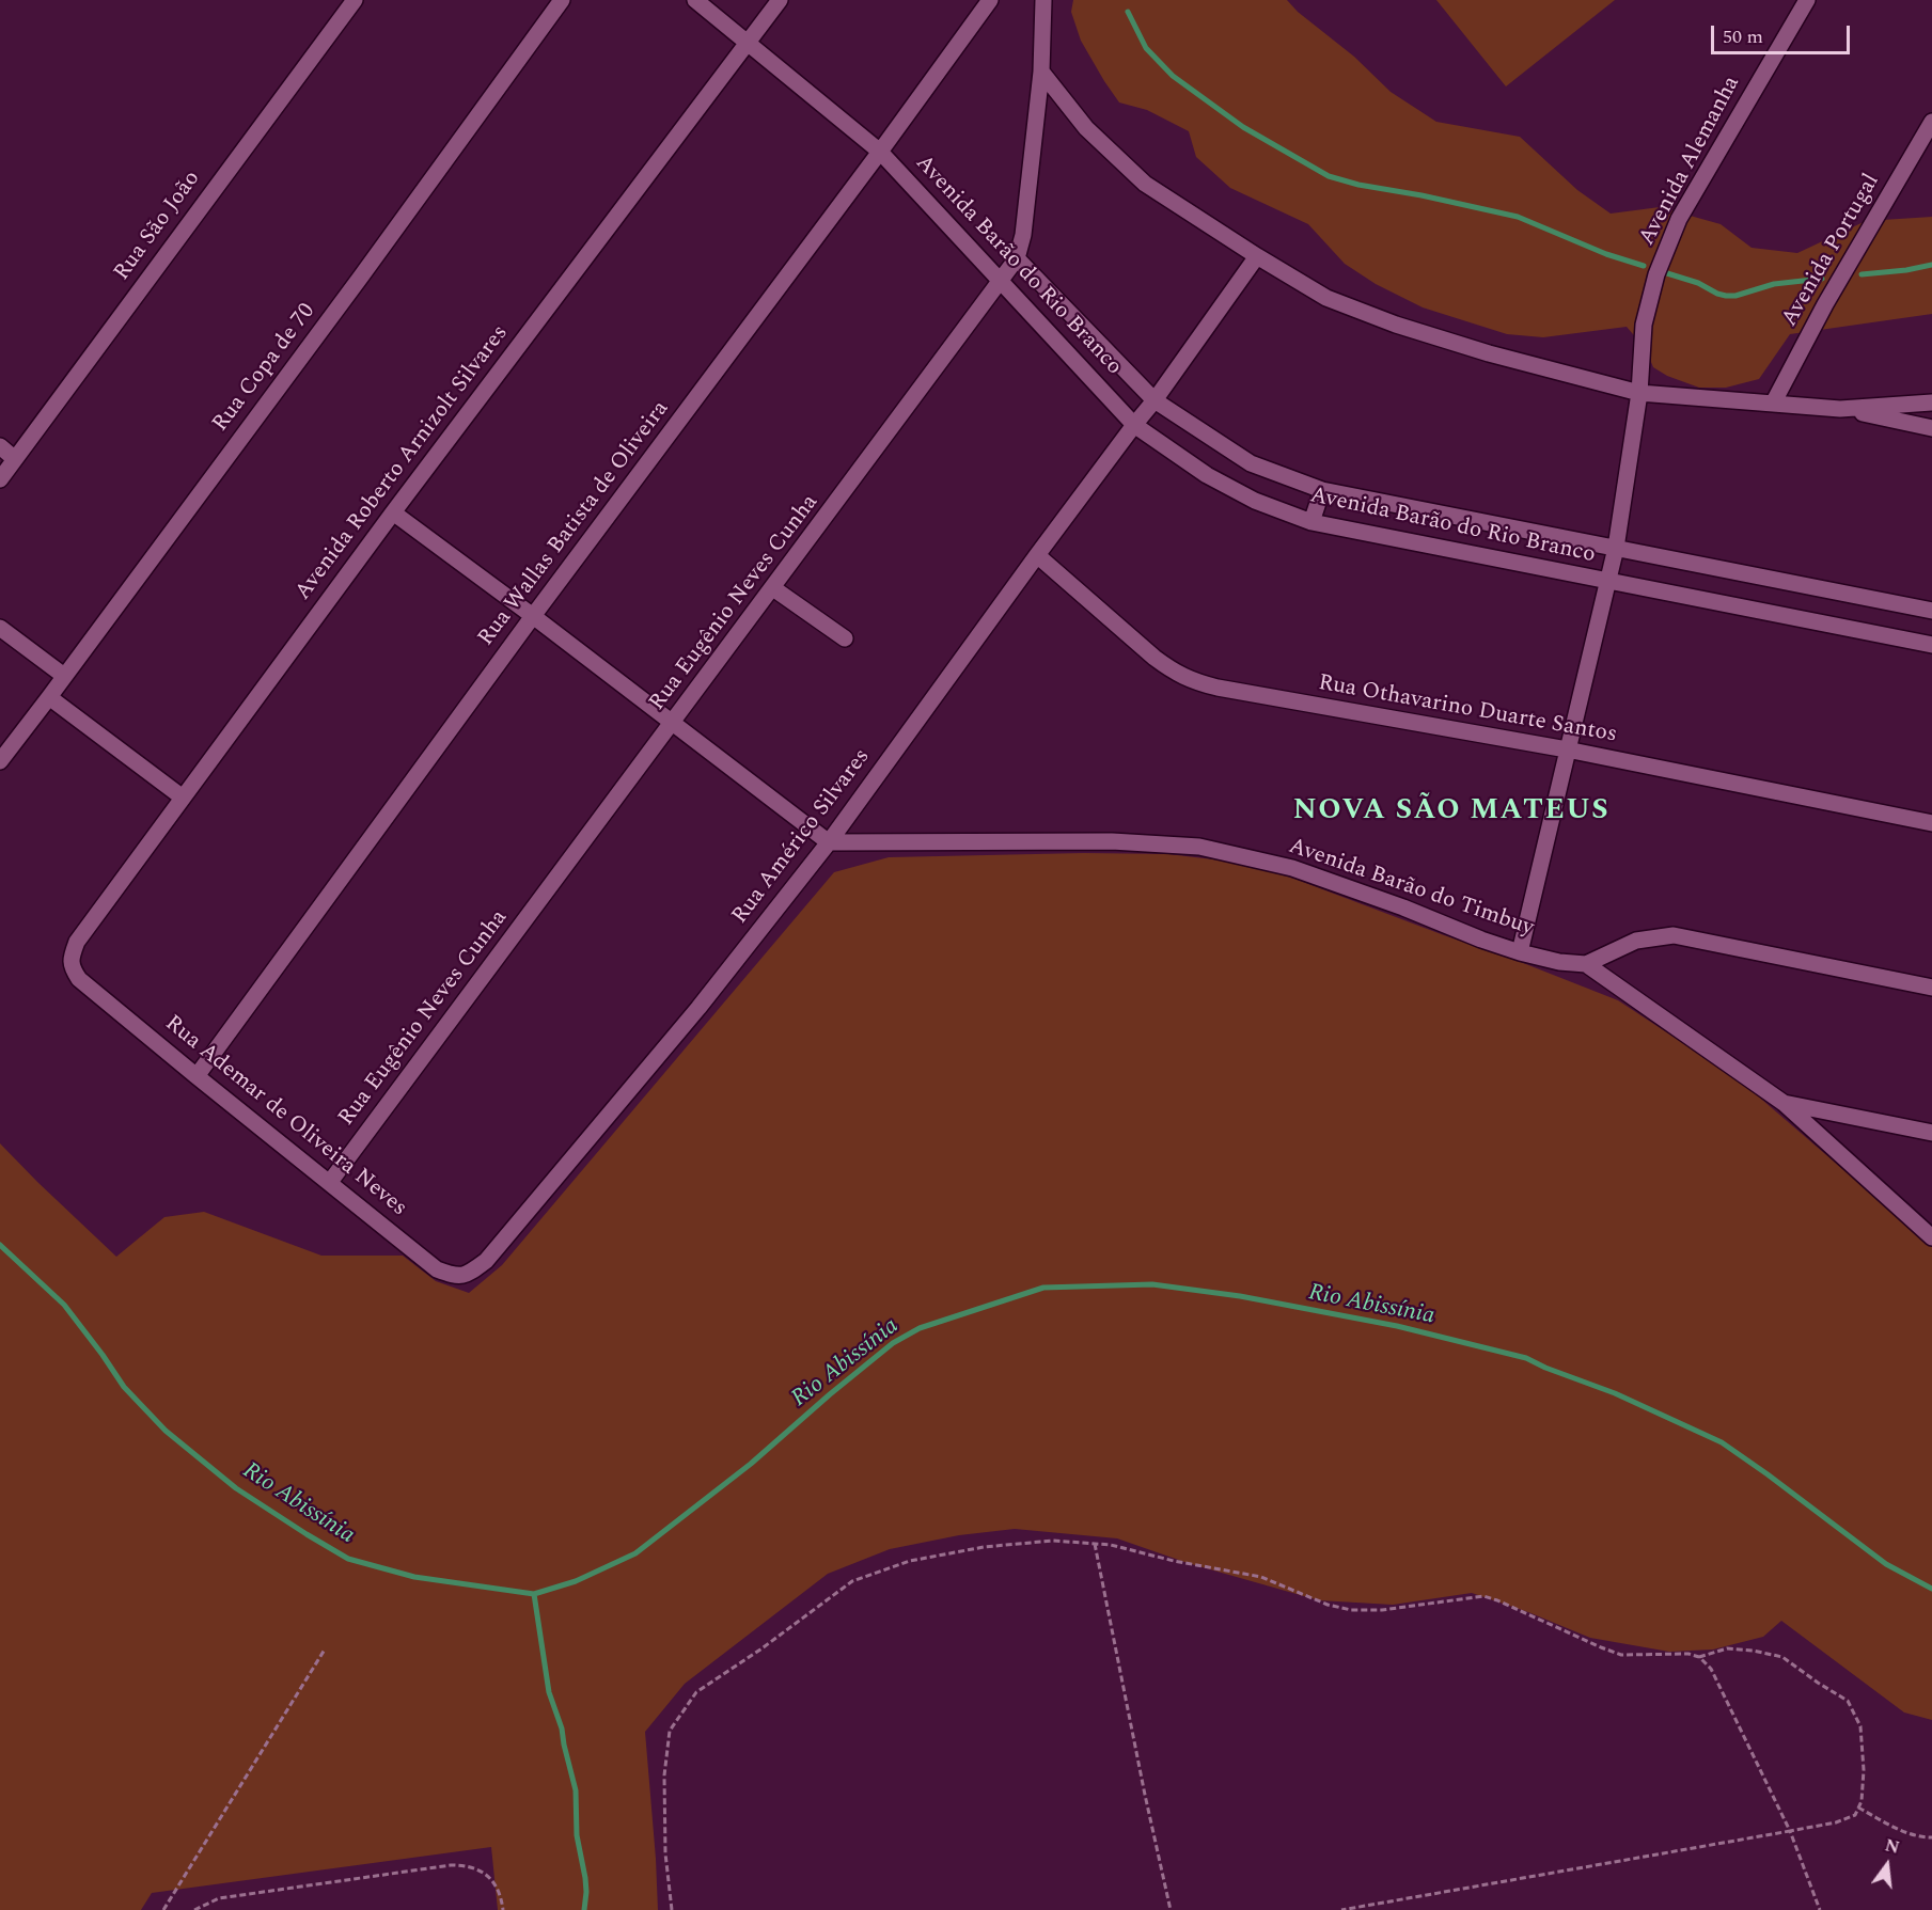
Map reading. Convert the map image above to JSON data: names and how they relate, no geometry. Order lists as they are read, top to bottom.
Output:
{
  "streets": {
    "street": [
      "Avenida Alemanha",
      "Rua São João",
      "Avenida Portugal",
      "Avenida Barão do Rio Branco",
      "Rua Copa de 70",
      "Avenida Roberto Arnizolt Silvares",
      "Rua Wallas Batista de Oliveira",
      "Rua Eugênio Neves Cunha",
      "Rua Othavarino Duarte Santos",
      "Rua Américo Silvares",
      "Avenida Barão do Timbuy",
      "Rua Ademar de Oliveira Neves"
    ]
  },
  "crossings": [
    ["Avenida Alemanha", "Avenida Barão do Rio Branco"],
    ["Avenida Alemanha", "Rua Othavarino Duarte Santos"],
    ["Avenida Alemanha", "Avenida Barão do Timbuy"],
    ["Avenida Barão do Rio Branco", "Avenida Roberto Arnizolt Silvares"],
    ["Avenida Barão do Rio Branco", "Rua Wallas Batista de Oliveira"],
    ["Avenida Barão do Rio Branco", "Rua Eugênio Neves Cunha"],
    ["Avenida Barão do Rio Branco", "Rua Américo Silvares"],
    ["Avenida Roberto Arnizolt Silvares", "Rua Ademar de Oliveira Neves"],
    ["Rua Wallas Batista de Oliveira", "Rua Ademar de Oliveira Neves"],
    ["Rua Eugênio Neves Cunha", "Rua Ademar de Oliveira Neves"],
    ["Rua Othavarino Duarte Santos", "Rua Américo Silvares"],
    ["Rua Américo Silvares", "Avenida Barão do Timbuy"],
    ["Rua Américo Silvares", "Rua Ademar de Oliveira Neves"]
  ],
  "districts": ["NOVA SÃO MATEUS"],
  "water": ["Rio Abissínia"],
  "scale_bar": "50 m",
  "north": "top"
}
